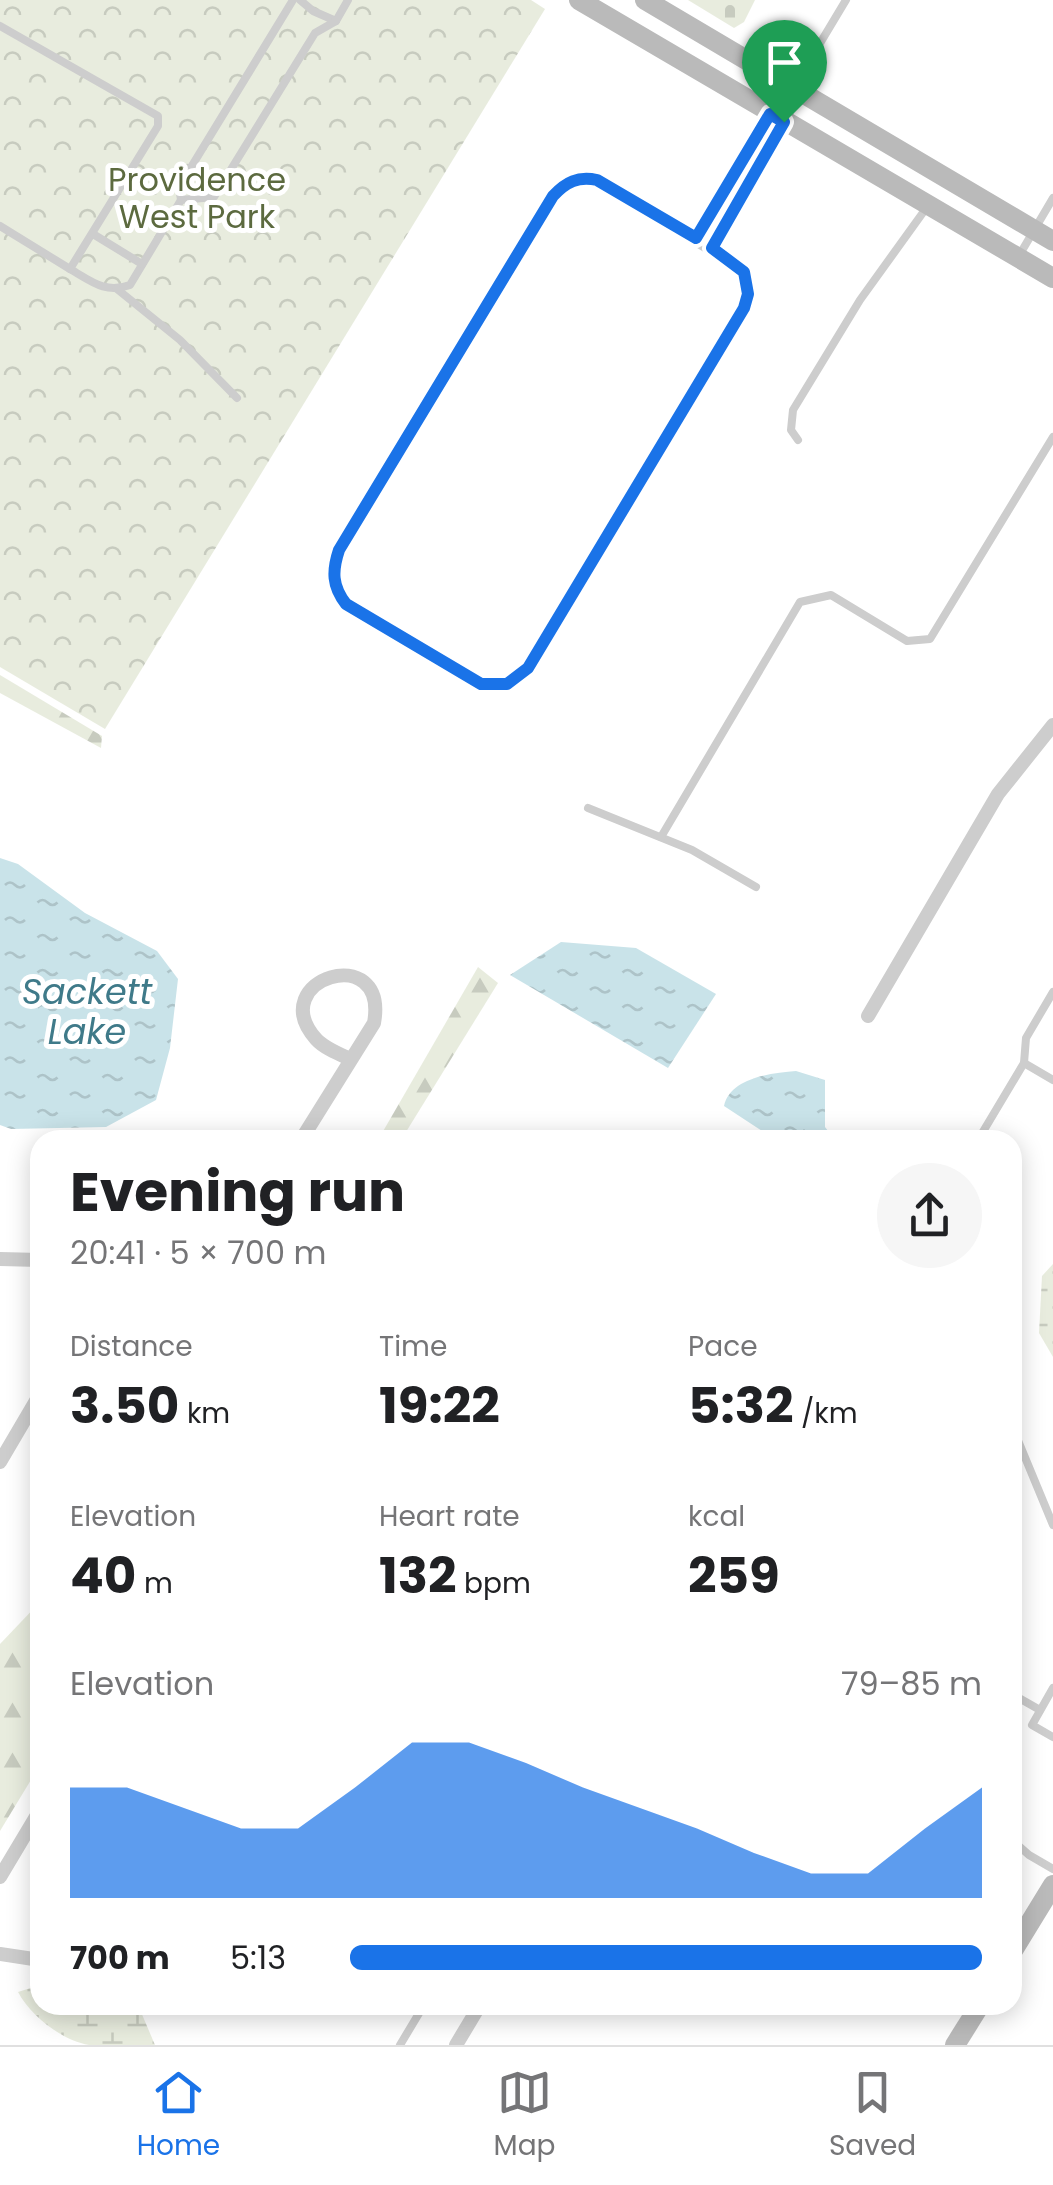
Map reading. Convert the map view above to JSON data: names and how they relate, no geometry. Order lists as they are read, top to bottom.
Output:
{
  "water": ["Sackett Lake"],
  "parks": ["Providence West Park"],
  "page": {
    "heading": ["Evening run", "20:41 · 5 × 700 m"],
    "stats": [
      ["Distance", "3.50 km"],
      ["Time", "19:22"],
      ["Pace", "5:32 /km"],
      ["Elevation", "40 m"],
      ["Heart rate", "132 bpm"],
      ["kcal", "259"]
    ],
    "chart": ["Elevation", "79–85 m"],
    "list": [
      {
        "name": "700 m",
        "note": "5:13"
      }
    ],
    "tabs": ["Home", "Map", "Saved"]
  }
}
